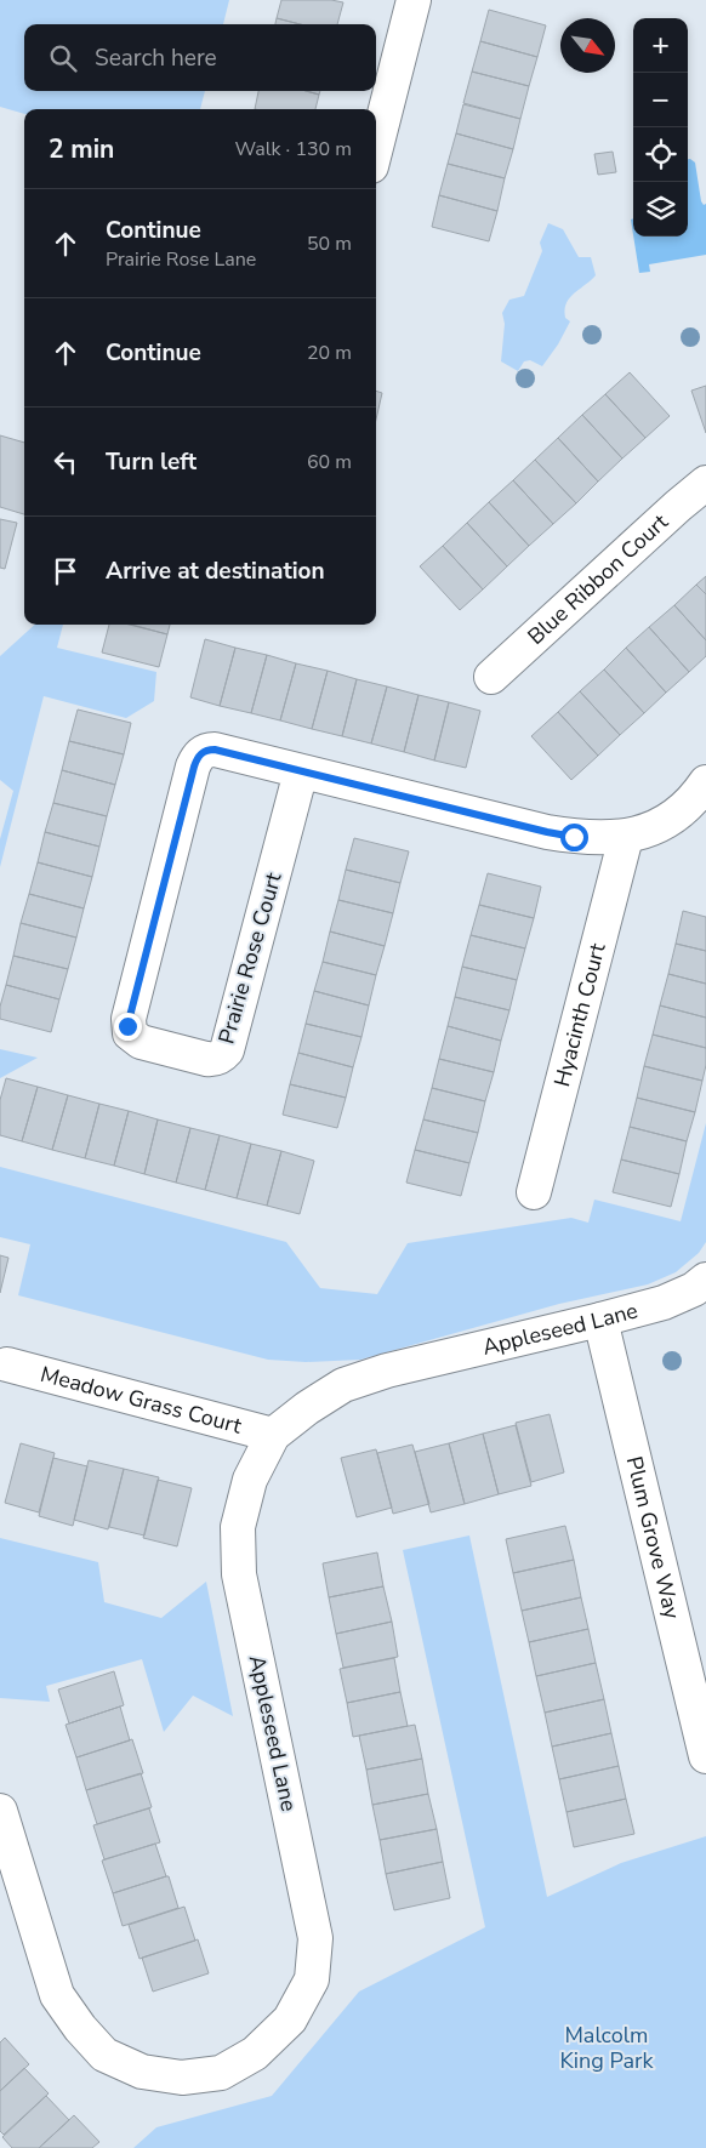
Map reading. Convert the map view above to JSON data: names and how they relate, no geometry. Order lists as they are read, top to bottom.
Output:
{
  "streets": {
    "street": [
      "Blue Ribbon Court",
      "Prairie Rose Court",
      "Hyacinth Court",
      "Appleseed Lane",
      "Meadow Grass Court",
      "Plum Grove Way"
    ]
  },
  "crossings": [
    ["Appleseed Lane", "Meadow Grass Court"],
    ["Appleseed Lane", "Plum Grove Way"]
  ],
  "parks": ["Malcolm King Park"],
  "north": "bottom right",
  "page": {
    "map_buttons": ["+", "−"],
    "search": "Search here",
    "heading": ["2 min", "Walk · 130 m"],
    "list": [
      ["Continue", "Prairie Rose Lane", "50 m"],
      ["Continue", "20 m"],
      ["Turn left", "60 m"],
      "Arrive at destination"
    ]
  }
}
